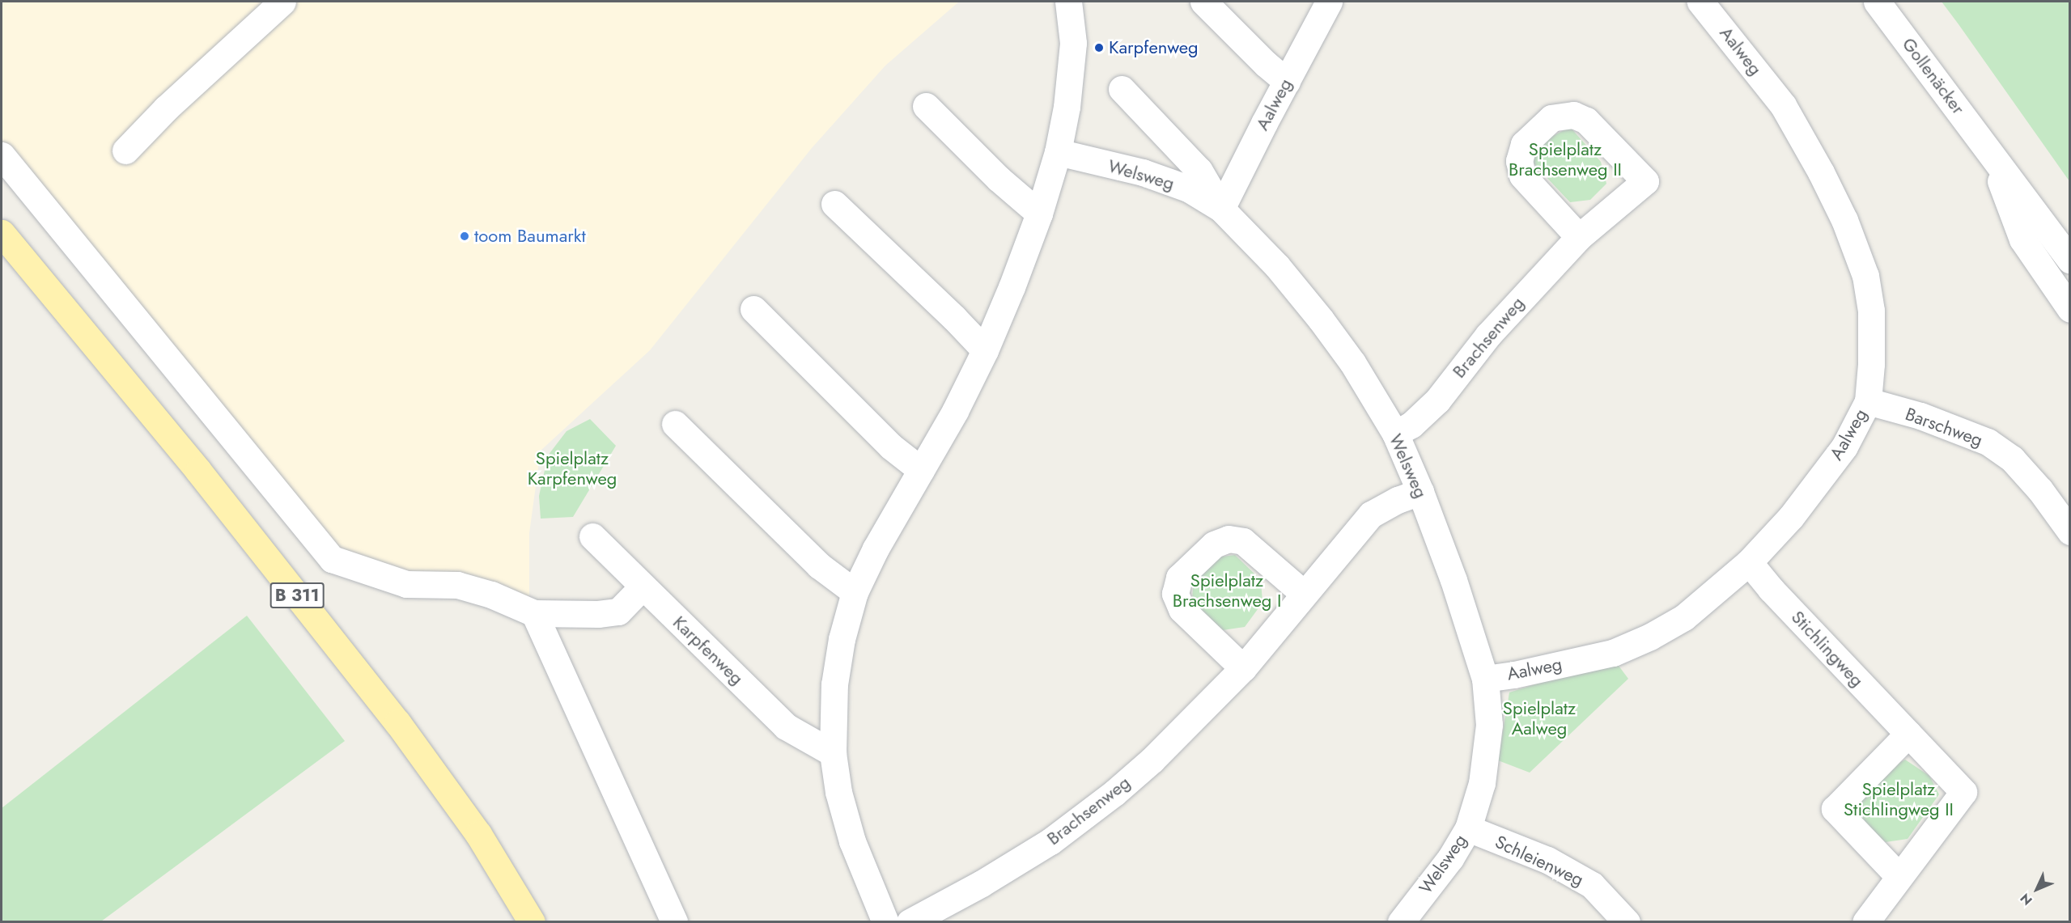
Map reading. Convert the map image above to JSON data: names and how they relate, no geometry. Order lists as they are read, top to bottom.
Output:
{
  "streets": {
    "main road": ["B 311"],
    "street": [
      "Aalweg",
      "Gollenäcker",
      "Welsweg",
      "Brachsenweg",
      "Barschweg",
      "Stichlingweg",
      "Karpfenweg",
      "Schleienweg"
    ]
  },
  "crossings": [
    ["Aalweg", "Welsweg"],
    ["Aalweg", "Barschweg"],
    ["Aalweg", "Stichlingweg"],
    ["Welsweg", "Brachsenweg"],
    ["Welsweg", "Schleienweg"]
  ],
  "parks": [
    "Spielplatz Brachsenweg II",
    "Spielplatz Karpfenweg",
    "Spielplatz Brachsenweg I",
    "Spielplatz Aalweg",
    "Spielplatz Stichlingweg II"
  ],
  "places": ["Karpfenweg", "toom Baumarkt"],
  "north": "bottom left"
}
